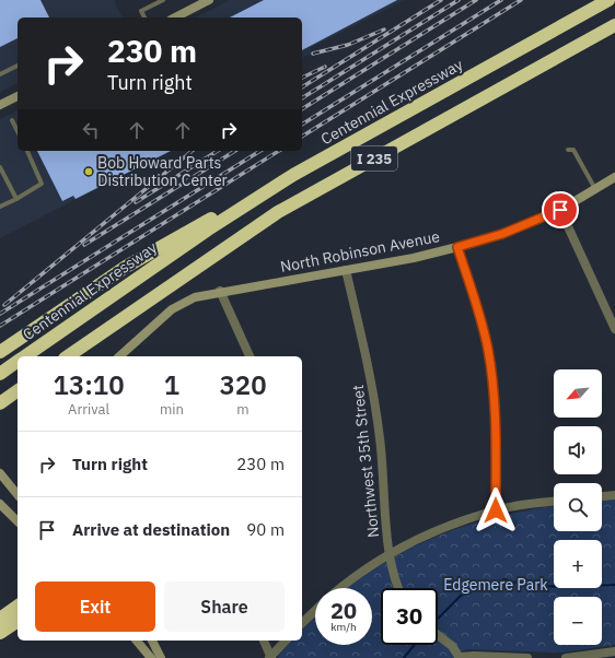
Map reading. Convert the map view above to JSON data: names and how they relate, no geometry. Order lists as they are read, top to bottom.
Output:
{
  "streets": {
    "highway": ["Centennial Expressway", "I 235"],
    "street": ["North Robinson Avenue", "Northwest 35th Street"]
  },
  "crossings": [
    ["North Robinson Avenue", "Northwest 35th Street"]
  ],
  "parks": ["Edgemere Park"],
  "places": ["Bob Howard Parts Distribution Center"],
  "north": "bottom left",
  "page": {
    "turn": ["230 m", "Turn right"],
    "eta": [
      "13:10",
      "Arrival",
      "1",
      "min",
      "320",
      "m"
    ],
    "map_buttons": ["+", "−"],
    "list": [
      {
        "name": "Turn right",
        "value": "230 m"
      },
      {
        "name": "Arrive at destination",
        "value": "90 m"
      }
    ],
    "buttons": ["Exit", "Share"],
    "speed": "20 km/h",
    "limit": "30"
  }
}
